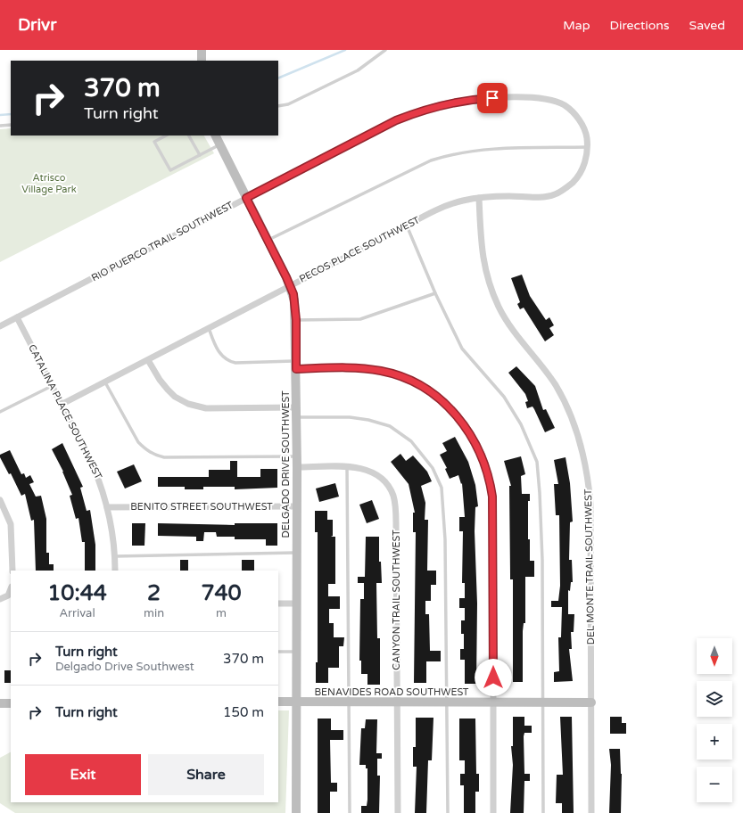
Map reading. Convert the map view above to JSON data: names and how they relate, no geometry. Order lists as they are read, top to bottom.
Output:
{
  "streets": {
    "street": [
      "RIO PUERCO TRAIL SOUTHWEST",
      "PECOS PLACE SOUTHWEST",
      "CATALINA PLACE SOUTHWEST",
      "DELGADO DRIVE SOUTHWEST",
      "BENITO STREET SOUTHWEST",
      "DEL MONTE TRAIL SOUTHWEST",
      "CANYON TRAIL SOUTHWEST",
      "BENAVIDES ROAD SOUTHWEST"
    ]
  },
  "crossings": [
    ["RIO PUERCO TRAIL SOUTHWEST", "PECOS PLACE SOUTHWEST"],
    ["RIO PUERCO TRAIL SOUTHWEST", "CATALINA PLACE SOUTHWEST"],
    ["RIO PUERCO TRAIL SOUTHWEST", "DELGADO DRIVE SOUTHWEST"],
    ["PECOS PLACE SOUTHWEST", "CATALINA PLACE SOUTHWEST"],
    ["PECOS PLACE SOUTHWEST", "DELGADO DRIVE SOUTHWEST"],
    ["PECOS PLACE SOUTHWEST", "DEL MONTE TRAIL SOUTHWEST"],
    ["CATALINA PLACE SOUTHWEST", "BENITO STREET SOUTHWEST"],
    ["DELGADO DRIVE SOUTHWEST", "BENITO STREET SOUTHWEST"],
    ["DELGADO DRIVE SOUTHWEST", "CANYON TRAIL SOUTHWEST"],
    ["DELGADO DRIVE SOUTHWEST", "BENAVIDES ROAD SOUTHWEST"],
    ["DEL MONTE TRAIL SOUTHWEST", "BENAVIDES ROAD SOUTHWEST"],
    ["CANYON TRAIL SOUTHWEST", "BENAVIDES ROAD SOUTHWEST"]
  ],
  "parks": ["Atrisco Village Park"],
  "north": "bottom",
  "page": {
    "header": "Drivr",
    "nav": ["Map", "Directions", "Saved"],
    "turn": ["370 m", "Turn right"],
    "eta": [
      "10:44",
      "Arrival",
      "2",
      "min",
      "740",
      "m"
    ],
    "list": [
      {
        "name": "Turn right",
        "note": "Delgado Drive Southwest",
        "value": "370 m"
      },
      {
        "name": "Turn right",
        "value": "150 m"
      }
    ],
    "map_buttons": ["+", "−"],
    "buttons": ["Exit", "Share"]
  }
}
